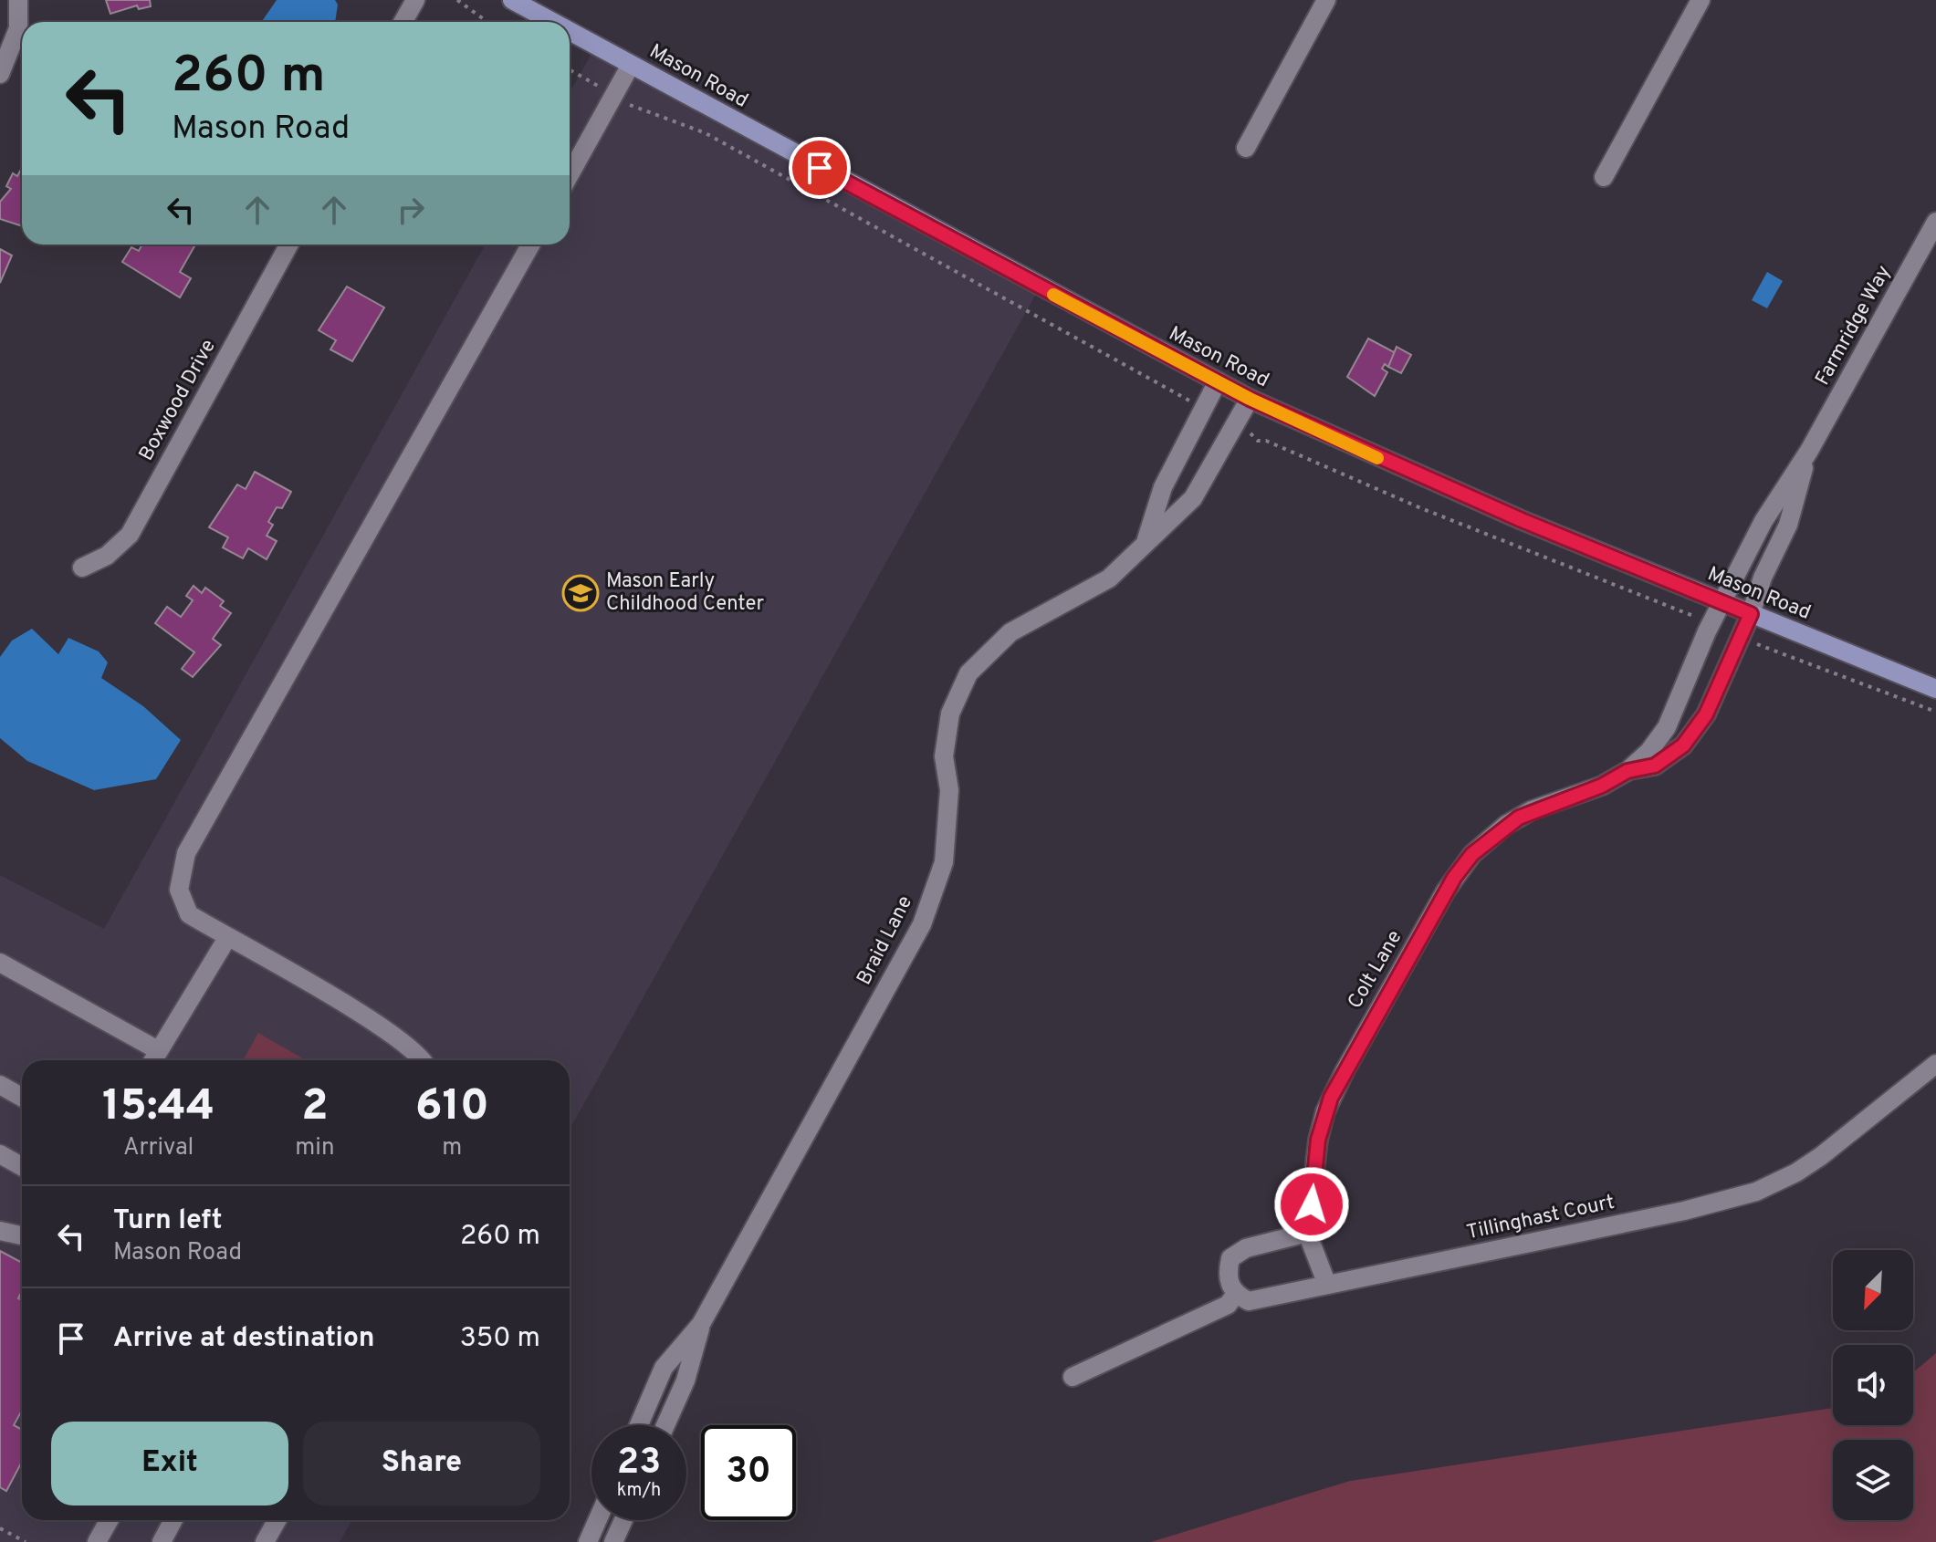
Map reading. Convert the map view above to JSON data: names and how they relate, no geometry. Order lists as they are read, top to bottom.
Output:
{
  "streets": {
    "main road": ["Mason Road"],
    "street": [
      "Farmridge Way",
      "Boxwood Drive",
      "Braid Lane",
      "Colt Lane",
      "Tillinghast Court"
    ]
  },
  "crossings": [
    ["Mason Road", "Farmridge Way"],
    ["Mason Road", "Braid Lane"],
    ["Mason Road", "Colt Lane"],
    ["Farmridge Way", "Colt Lane"],
    ["Colt Lane", "Tillinghast Court"]
  ],
  "places": {
    "school or university": ["Mason Early Childhood Center"]
  },
  "north": "bottom left",
  "page": {
    "turn": ["260 m", "Mason Road"],
    "eta": [
      "15:44",
      "Arrival",
      "2",
      "min",
      "610",
      "m"
    ],
    "list": [
      {
        "name": "Turn left",
        "note": "Mason Road",
        "value": "260 m"
      },
      {
        "name": "Arrive at destination",
        "value": "350 m"
      }
    ],
    "buttons": ["Exit", "Share"],
    "speed": "23 km/h",
    "limit": "30"
  }
}
